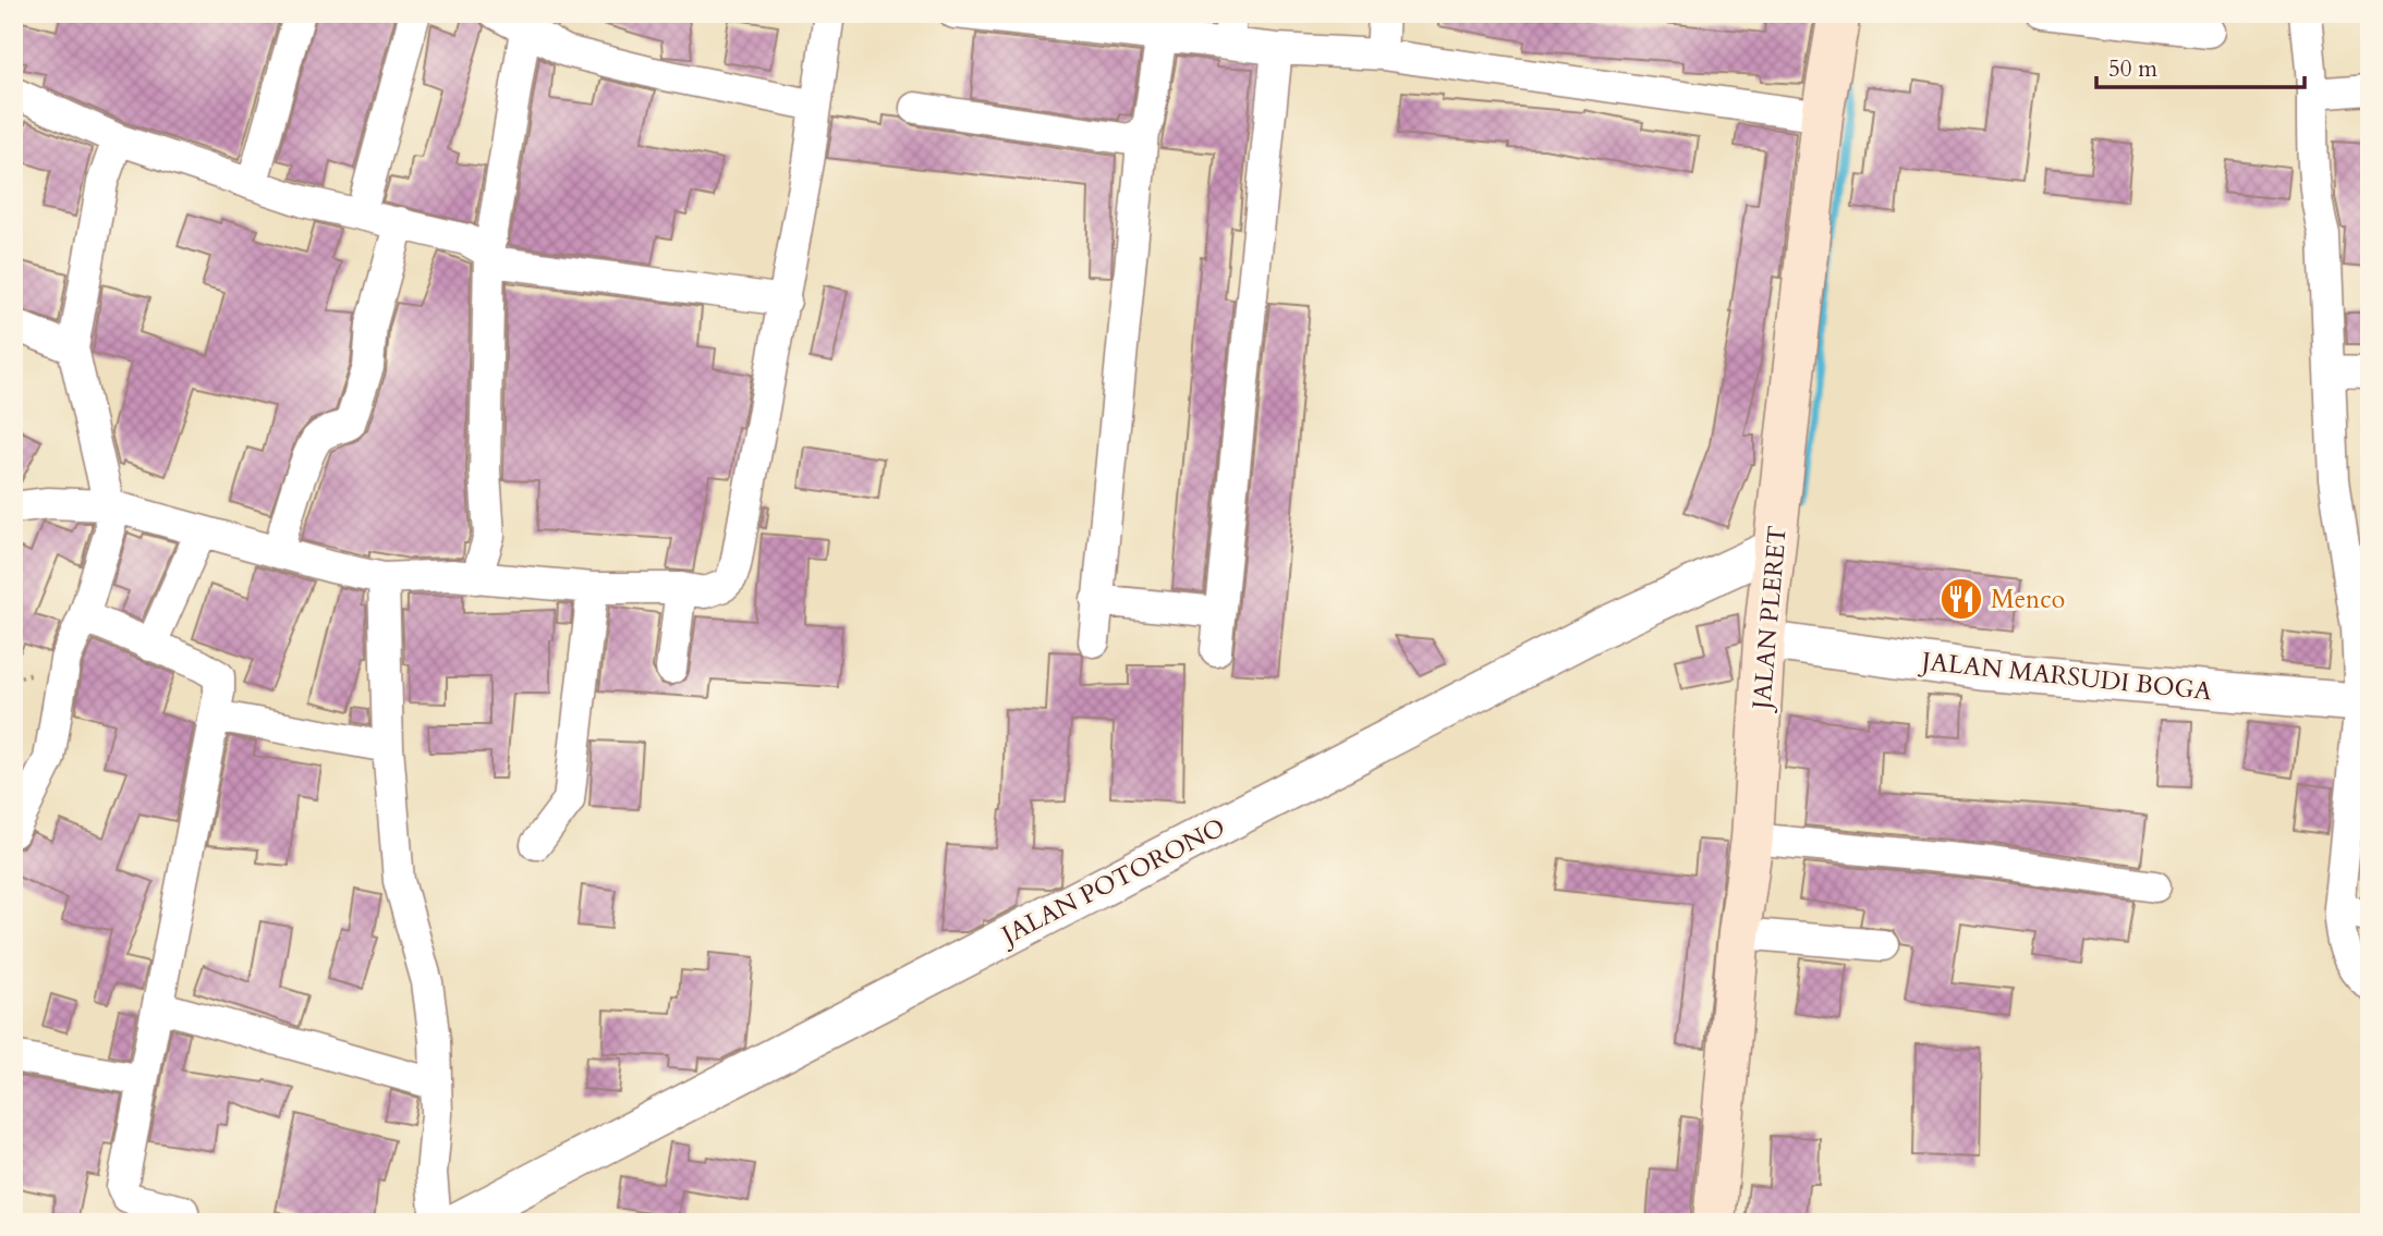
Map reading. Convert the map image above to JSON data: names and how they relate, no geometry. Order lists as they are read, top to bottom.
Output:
{
  "streets": {
    "main road": ["JALAN PLERET"],
    "street": ["JALAN MARSUDI BOGA", "JALAN POTORONO"]
  },
  "crossings": [
    ["JALAN PLERET", "JALAN MARSUDI BOGA"],
    ["JALAN PLERET", "JALAN POTORONO"]
  ],
  "places": {
    "restaurant": ["Menco"]
  },
  "scale_bar": "50 m"
}
